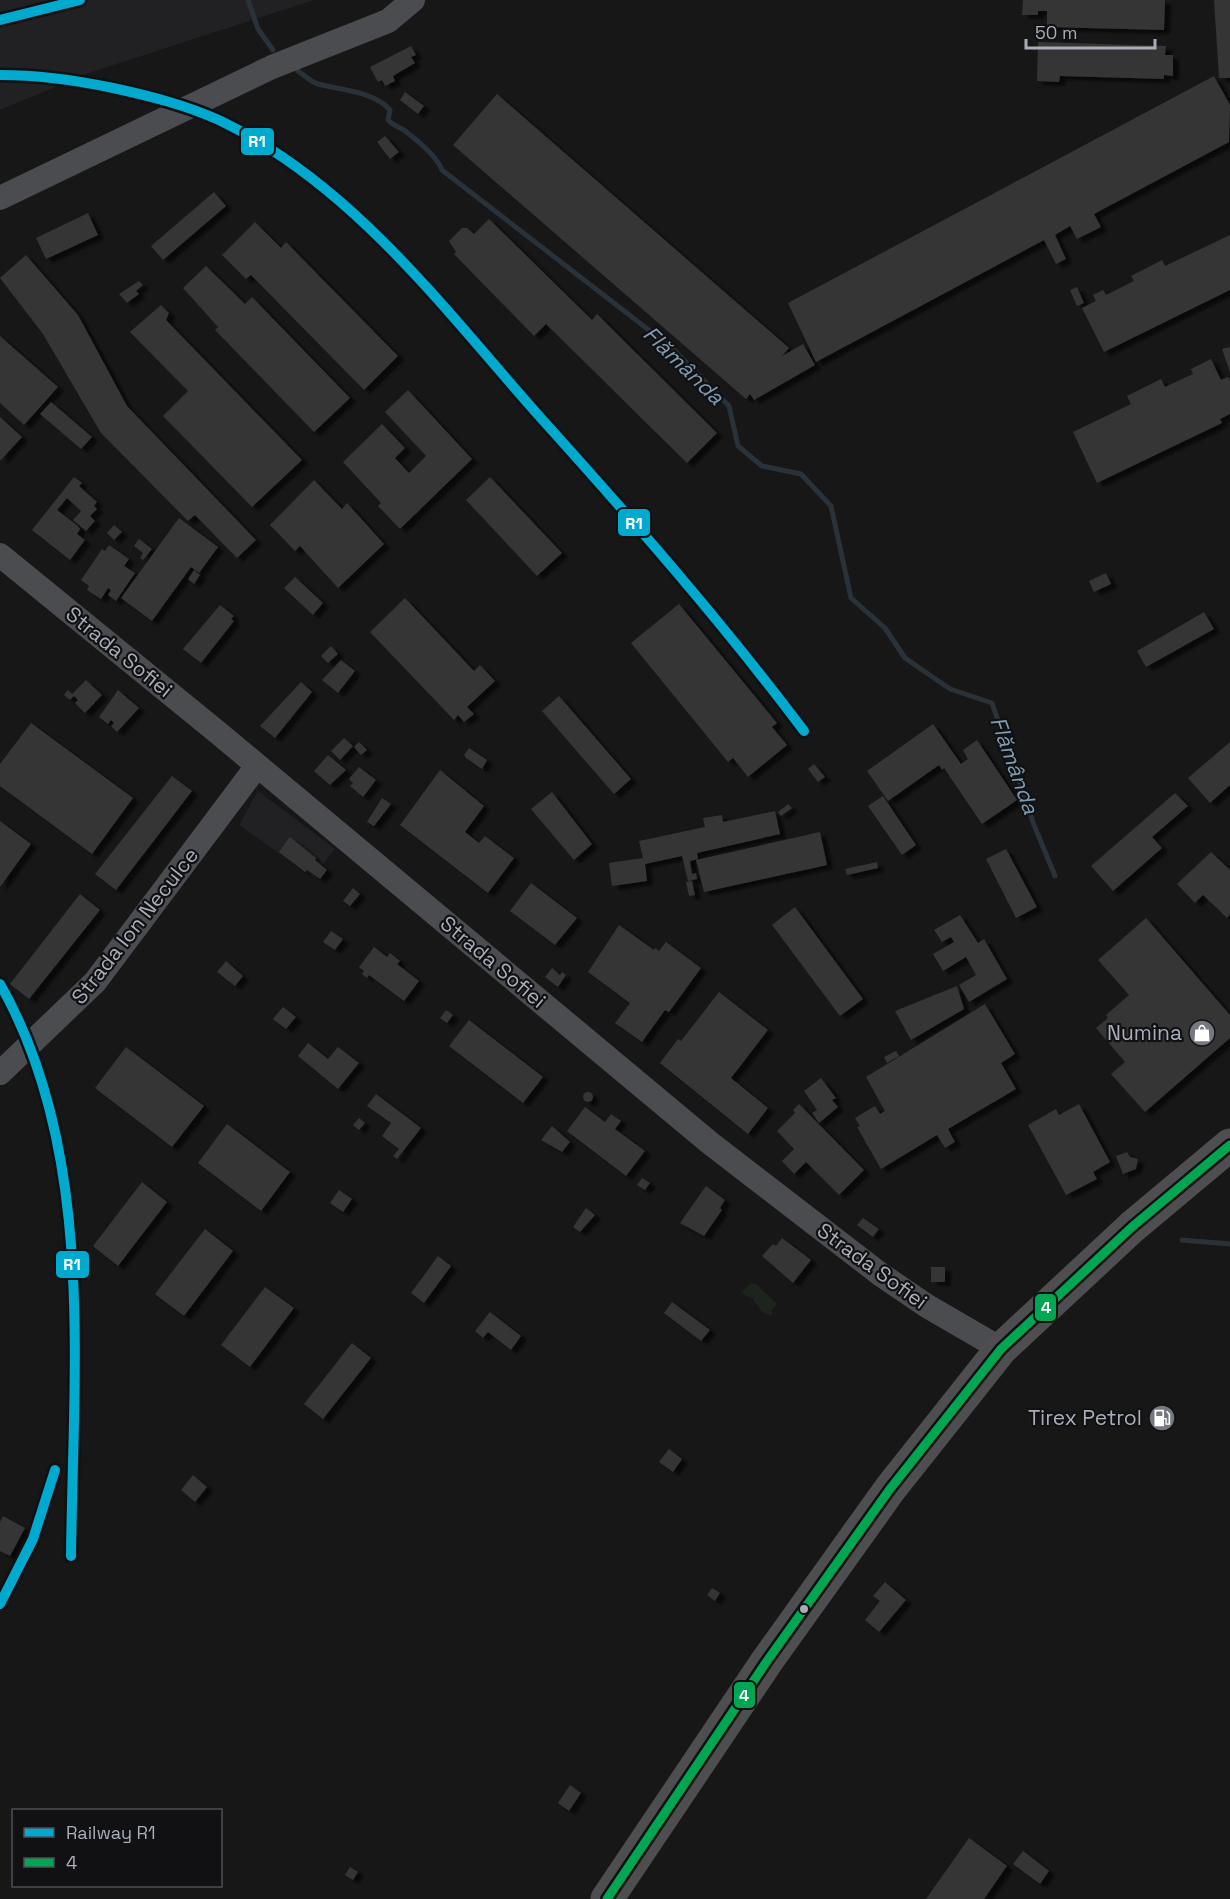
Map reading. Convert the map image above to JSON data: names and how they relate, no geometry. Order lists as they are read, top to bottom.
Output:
{
  "streets": {
    "street": ["Strada Sofiei", "Strada Ion Neculce"]
  },
  "crossings": [
    ["Strada Sofiei", "Strada Ion Neculce"]
  ],
  "water": ["Flămânda"],
  "places": {
    "shop": ["Numina"],
    "fuel station": ["Tirex Petrol"]
  },
  "lines": ["rail line R1", "transit line 4"],
  "legend": ["Railway R1", "4"],
  "scale_bar": "50 m"
}
